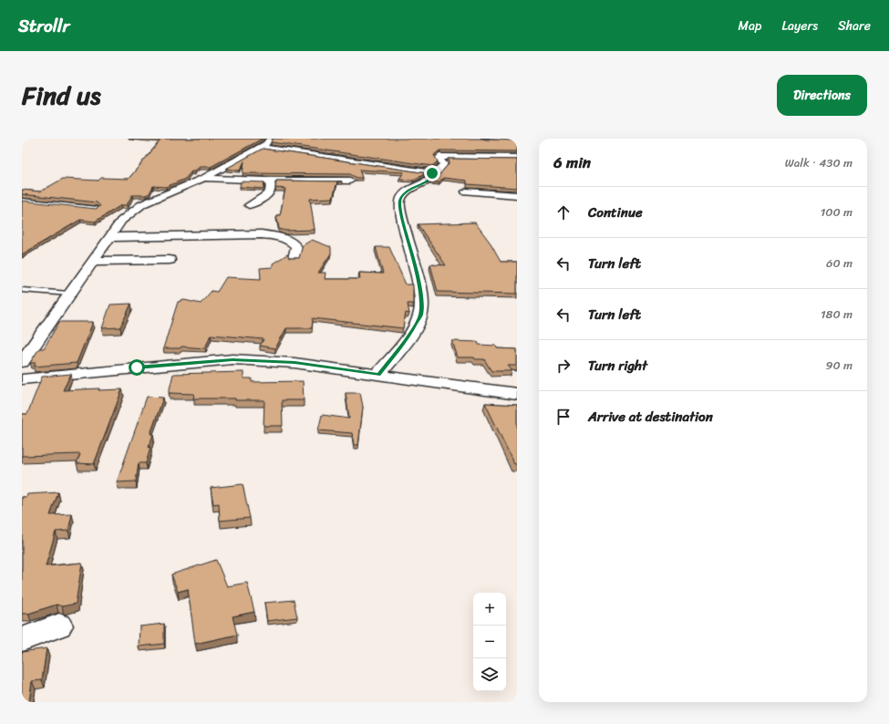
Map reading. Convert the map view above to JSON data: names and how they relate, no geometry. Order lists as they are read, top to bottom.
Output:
{
  "page": {
    "header": "Strollr",
    "nav": ["Map", "Layers", "Share"],
    "title": "Find us",
    "buttons": "Directions",
    "heading": ["6 min", "Walk · 430 m"],
    "list": [
      ["Continue", "100 m"],
      ["Turn left", "60 m"],
      ["Turn left", "180 m"],
      ["Turn right", "90 m"],
      "Arrive at destination"
    ],
    "map_buttons": ["+", "−"]
  }
}
